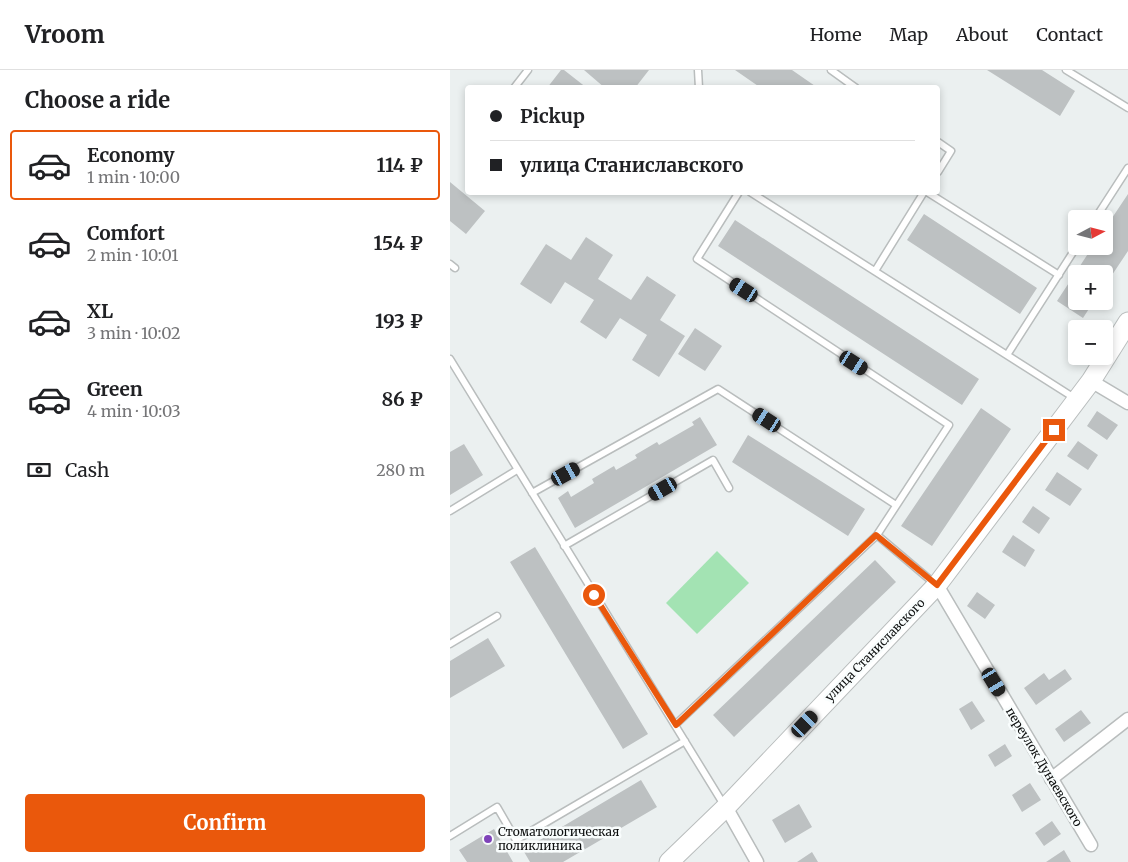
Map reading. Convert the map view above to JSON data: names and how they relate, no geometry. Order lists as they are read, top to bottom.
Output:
{
  "streets": {
    "main road": ["улица Станиславского"],
    "street": ["переулок Дунаевского"]
  },
  "crossings": [
    ["улица Станиславского", "переулок Дунаевского"]
  ],
  "places": ["Стоматологическая поликлиника"],
  "north": "right",
  "page": {
    "header": "Vroom",
    "nav": [
      "Home",
      "Map",
      "About",
      "Contact"
    ],
    "heading": "Choose a ride",
    "banner": ["Pickup", "улица Станиславского"],
    "list": [
      {
        "name": "Economy",
        "note": "1 min · 10:00",
        "value": "114 ₽"
      },
      {
        "name": "Comfort",
        "note": "2 min · 10:01",
        "value": "154 ₽"
      },
      {
        "name": "XL",
        "note": "3 min · 10:02",
        "value": "193 ₽"
      },
      {
        "name": "Green",
        "note": "4 min · 10:03",
        "value": "86 ₽"
      }
    ],
    "map_buttons": ["+", "−"],
    "pay": ["Cash", "280 m"],
    "buttons": "Confirm"
  }
}
